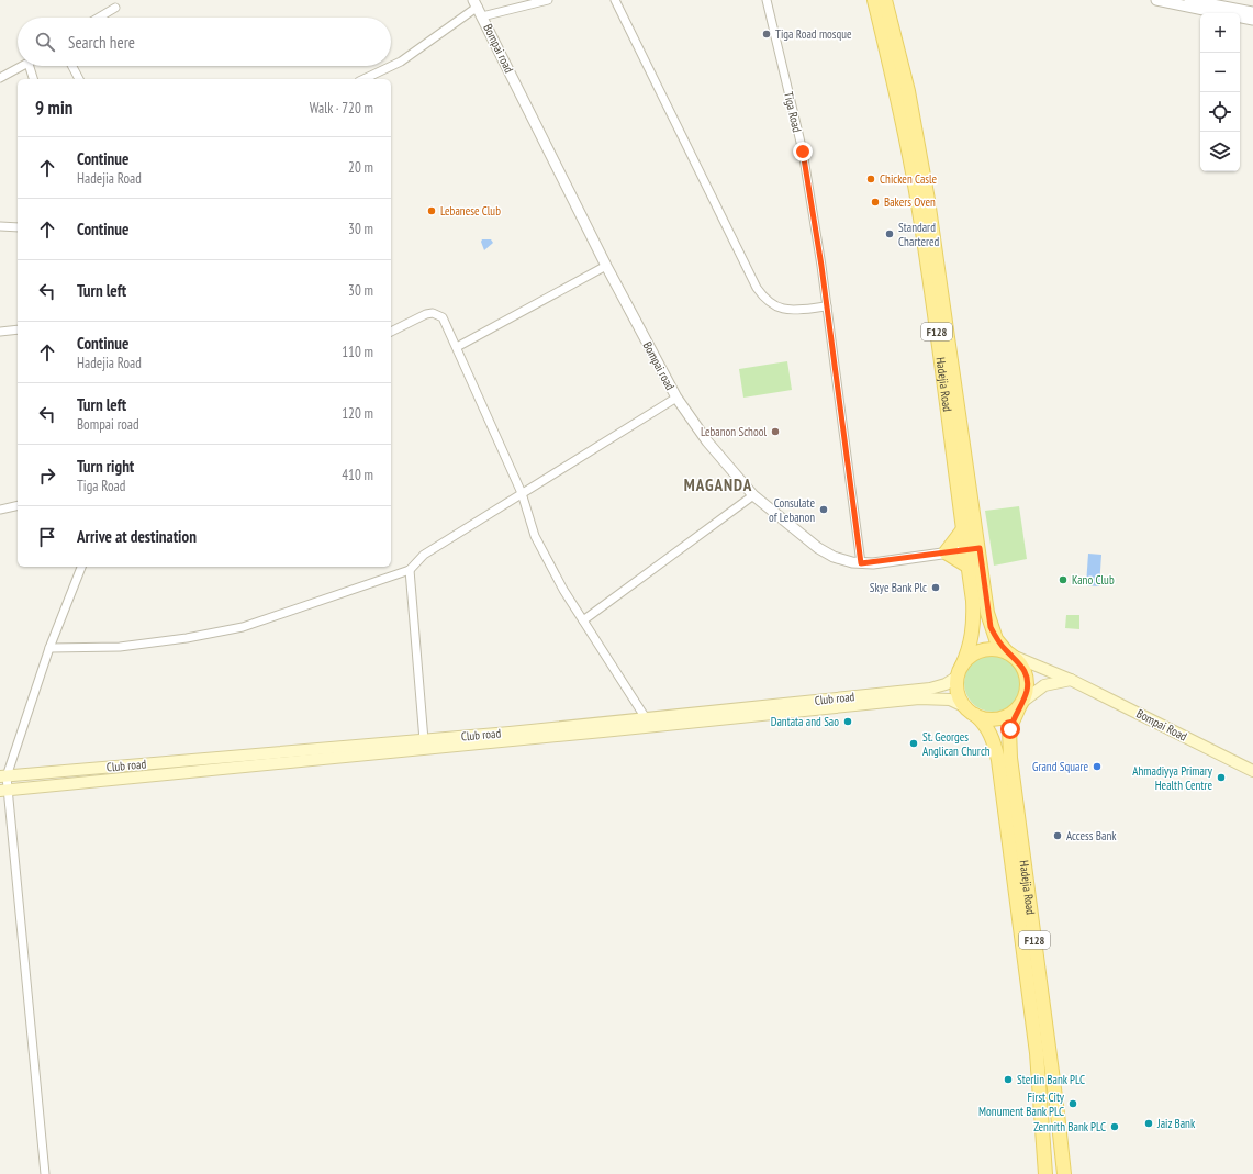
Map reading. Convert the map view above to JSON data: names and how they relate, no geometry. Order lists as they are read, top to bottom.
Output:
{
  "streets": {
    "main road": [
      "F128",
      "Hadejia Road",
      "Club road",
      "Bompai Road"
    ],
    "street": ["Bompai road", "Tiga Road"]
  },
  "crossings": [
    ["Bompai road", "Tiga Road"],
    ["Bompai road", "Hadejia Road"],
    ["F128", "Hadejia Road"],
    ["F128", "Club road"],
    ["F128", "Bompai Road"],
    ["Hadejia Road", "Club road"],
    ["Hadejia Road", "Bompai Road"],
    ["Club road", "Bompai Road"]
  ],
  "districts": ["MAGANDA"],
  "places": [
    "Tiga Road mosque",
    "Chicken Casle",
    "Bakers Oven",
    "Lebanese Club",
    "Standard Chartered",
    "Lebanon School",
    "Consulate of Lebanon",
    "Kano Club",
    "Skye Bank Plc",
    "Dantata and Sao",
    "St. Georges Anglican Church",
    "Grand Square",
    "Ahmadiyya Primary Health Centre",
    "Access Bank",
    "Sterlin Bank PLC",
    "First City Monument Bank PLC",
    "Jaiz Bank",
    "Zennith Bank PLC"
  ],
  "page": {
    "map_buttons": ["+", "−"],
    "search": "Search here",
    "heading": ["9 min", "Walk · 720 m"],
    "list": [
      ["Continue", "Hadejia Road", "20 m"],
      ["Continue", "30 m"],
      ["Turn left", "30 m"],
      ["Continue", "Hadejia Road", "110 m"],
      ["Turn left", "Bompai road", "120 m"],
      ["Turn right", "Tiga Road", "410 m"],
      "Arrive at destination"
    ]
  }
}
